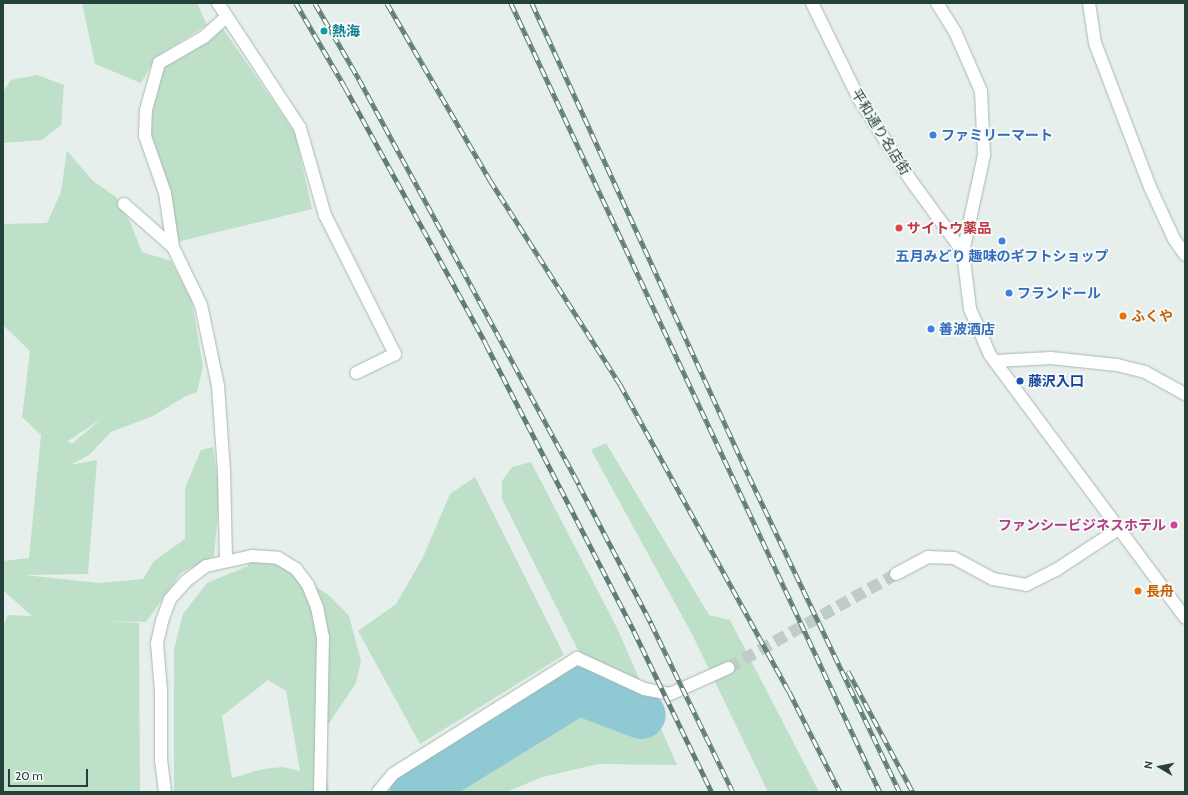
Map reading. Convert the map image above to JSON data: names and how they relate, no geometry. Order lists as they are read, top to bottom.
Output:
{
  "streets": {
    "street": ["平和通り名店街"]
  },
  "places": [
    "熱海",
    "ファミリーマート",
    "サイトウ薬品",
    "五月みどり 趣味のギフトショップ",
    "フランドール",
    "ふくや",
    "善波酒店",
    "藤沢入口",
    "ファンシービジネスホテル",
    "長舟"
  ],
  "scale_bar": "20 m",
  "north": "left"
}
